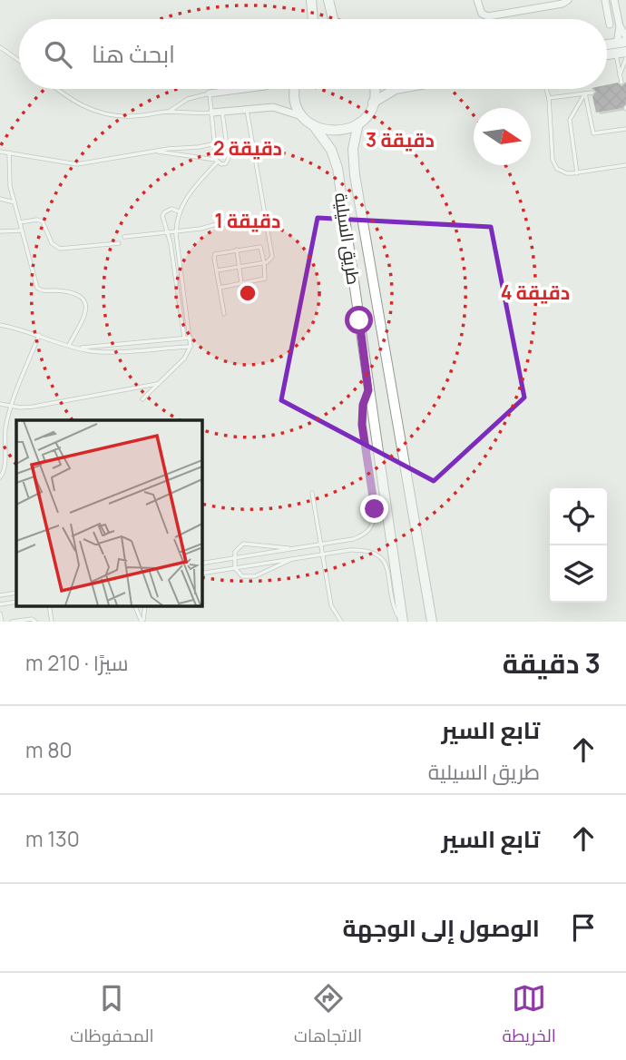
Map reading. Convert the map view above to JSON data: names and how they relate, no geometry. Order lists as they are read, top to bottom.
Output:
{
  "streets": {
    "main road": ["طريق السيلية"]
  },
  "north": "right",
  "page": {
    "search": "ابحث هنا",
    "heading": ["3 دقيقة", "سيرًا · 210 m"],
    "list": [
      ["تابع السير", "طريق السيلية", "80 m"],
      ["تابع السير", "130 m"],
      "الوصول إلى الوجهة"
    ],
    "nav": ["الخريطة", "الاتجاهات", "المحفوظات"]
  },
  "rings": [
    "3 دقيقة",
    "2 دقيقة",
    "1 دقيقة",
    "4 دقيقة"
  ]
}
